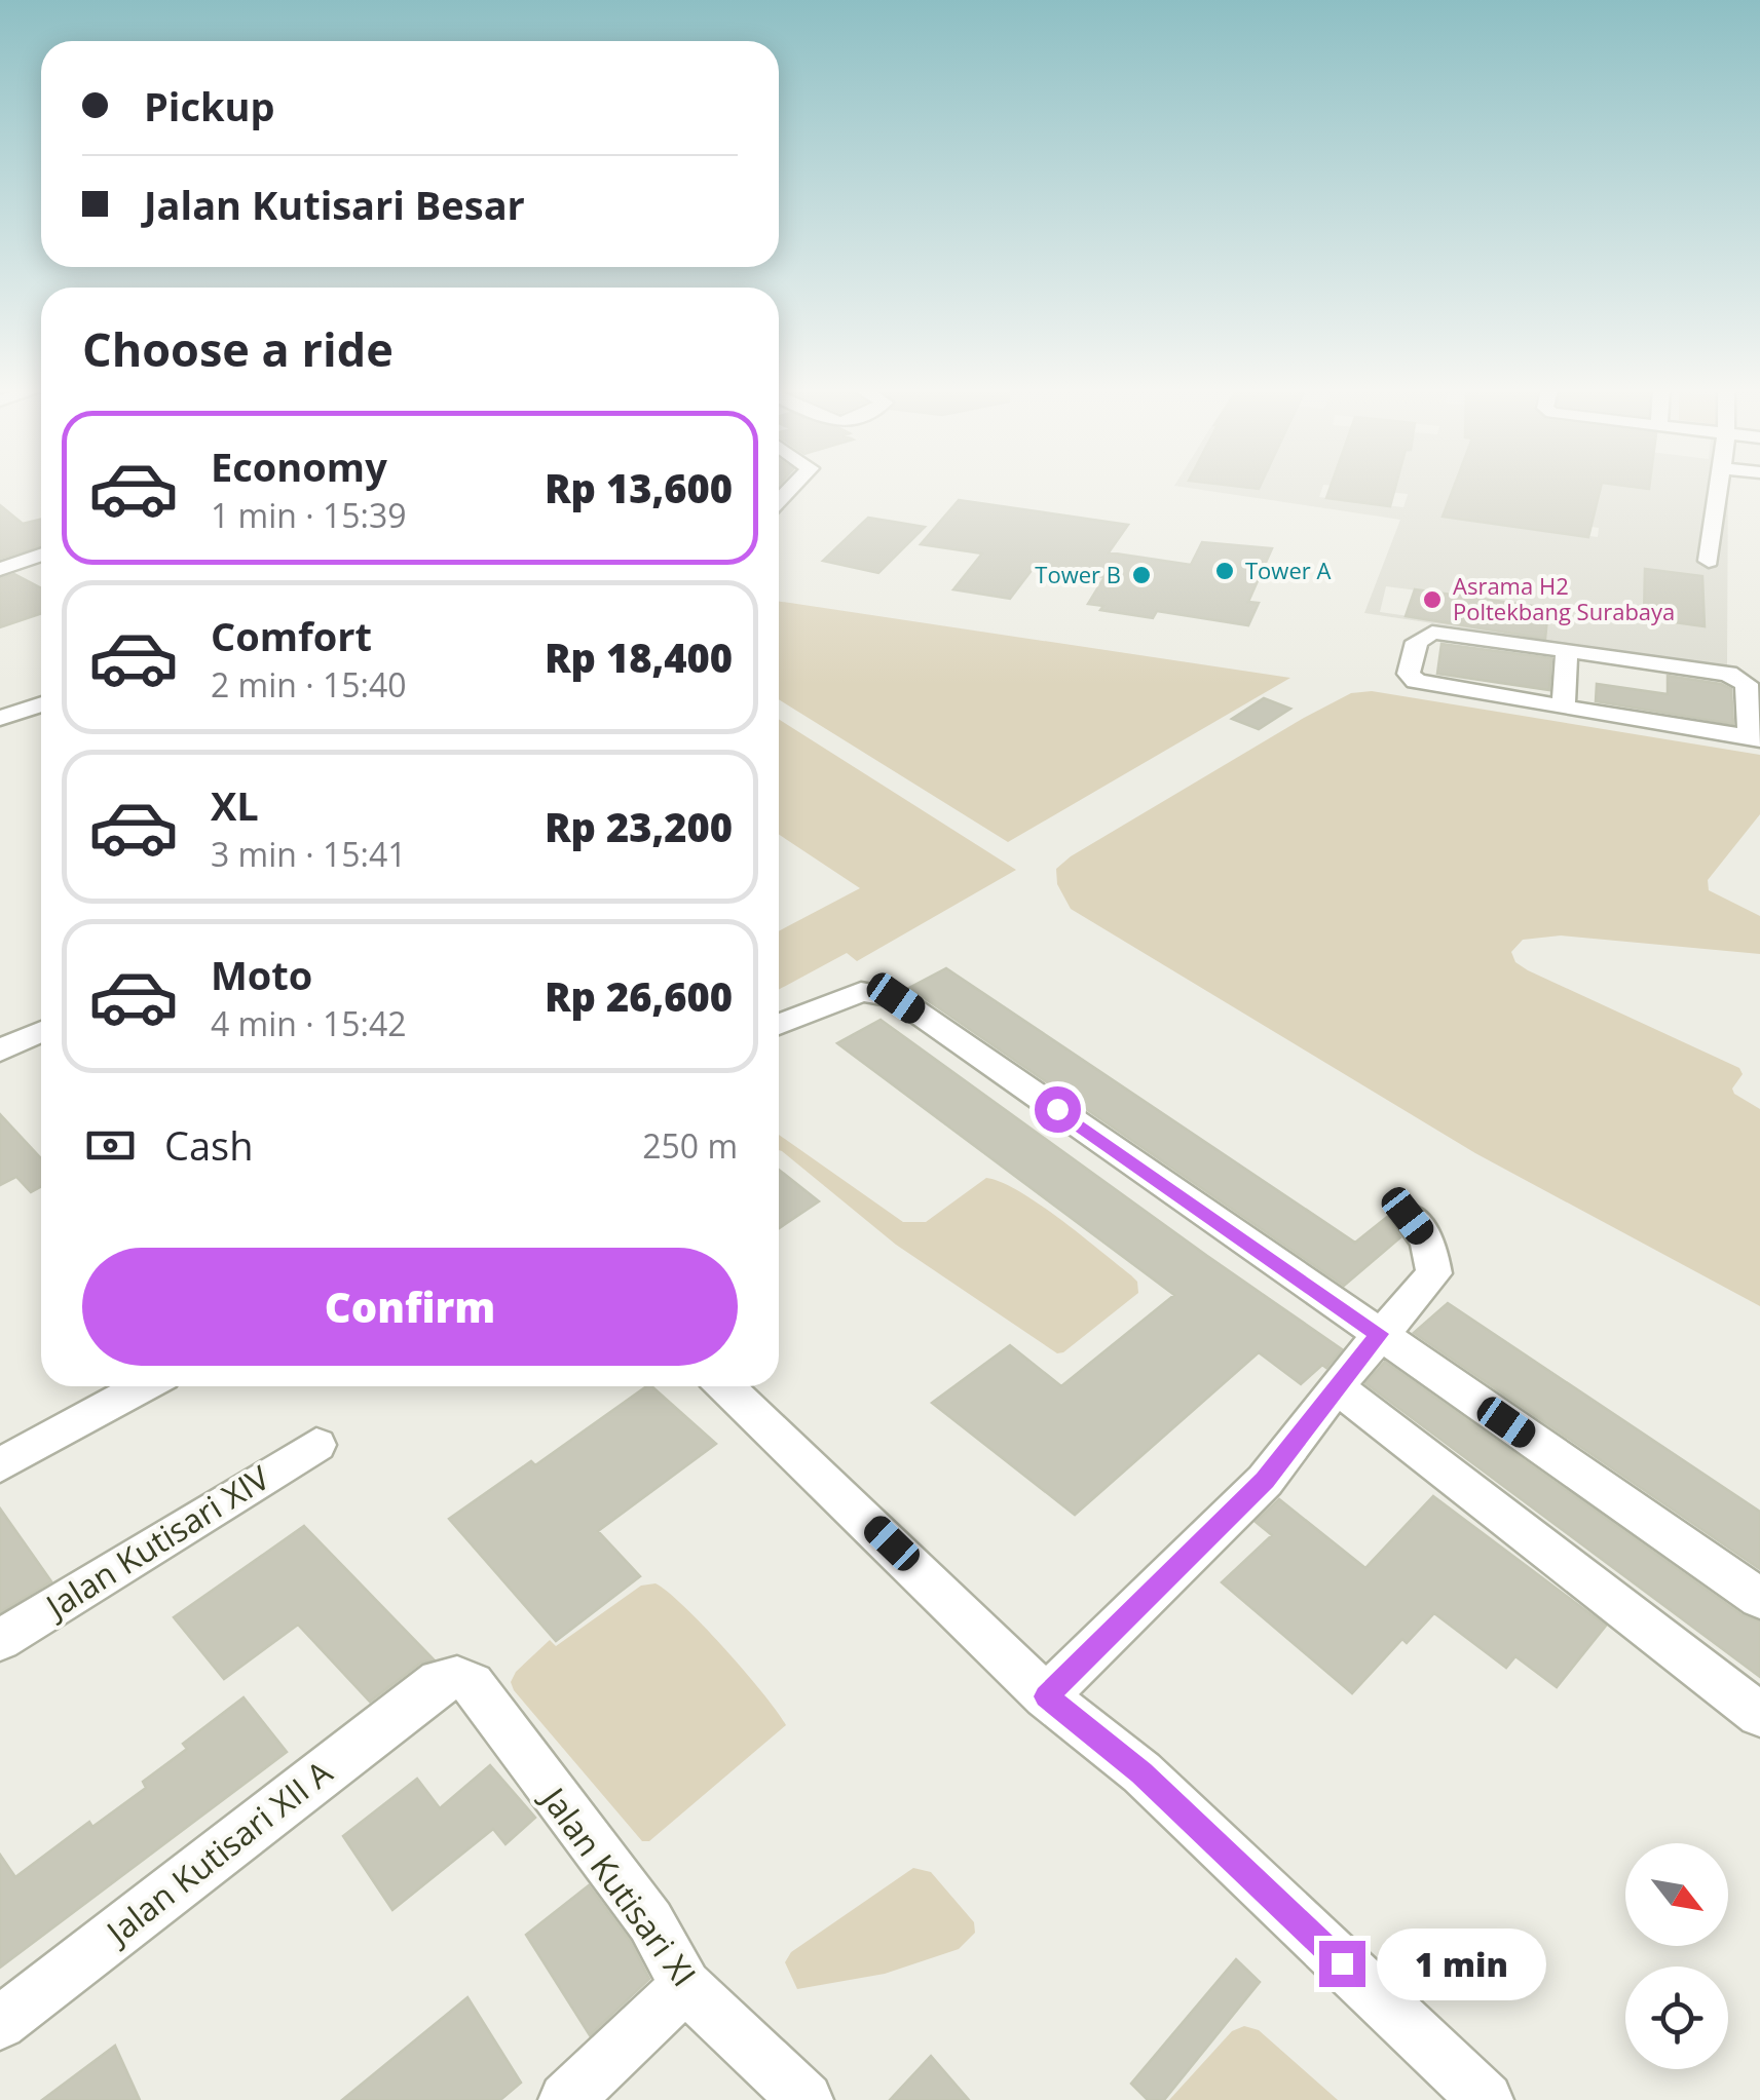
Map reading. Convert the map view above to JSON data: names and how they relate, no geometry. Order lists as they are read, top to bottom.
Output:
{
  "streets": {
    "street": ["Jalan Kutisari XIV", "Jalan Kutisari XII A", "Jalan Kutisari XI"]
  },
  "crossings": [
    ["Jalan Kutisari XII A", "Jalan Kutisari XI"]
  ],
  "places": ["Tower A", "Tower B", "Asrama H2 Poltekbang Surabaya"],
  "north": "bottom right",
  "page": {
    "banner": ["Pickup", "Jalan Kutisari Besar"],
    "heading": "Choose a ride",
    "list": [
      {
        "name": "Economy",
        "note": "1 min · 15:39",
        "value": "Rp 13,600"
      },
      {
        "name": "Comfort",
        "note": "2 min · 15:40",
        "value": "Rp 18,400"
      },
      {
        "name": "XL",
        "note": "3 min · 15:41",
        "value": "Rp 23,200"
      },
      {
        "name": "Moto",
        "note": "4 min · 15:42",
        "value": "Rp 26,600"
      }
    ],
    "pay": ["Cash", "250 m"],
    "buttons": "Confirm",
    "bubble": "1 min"
  }
}
